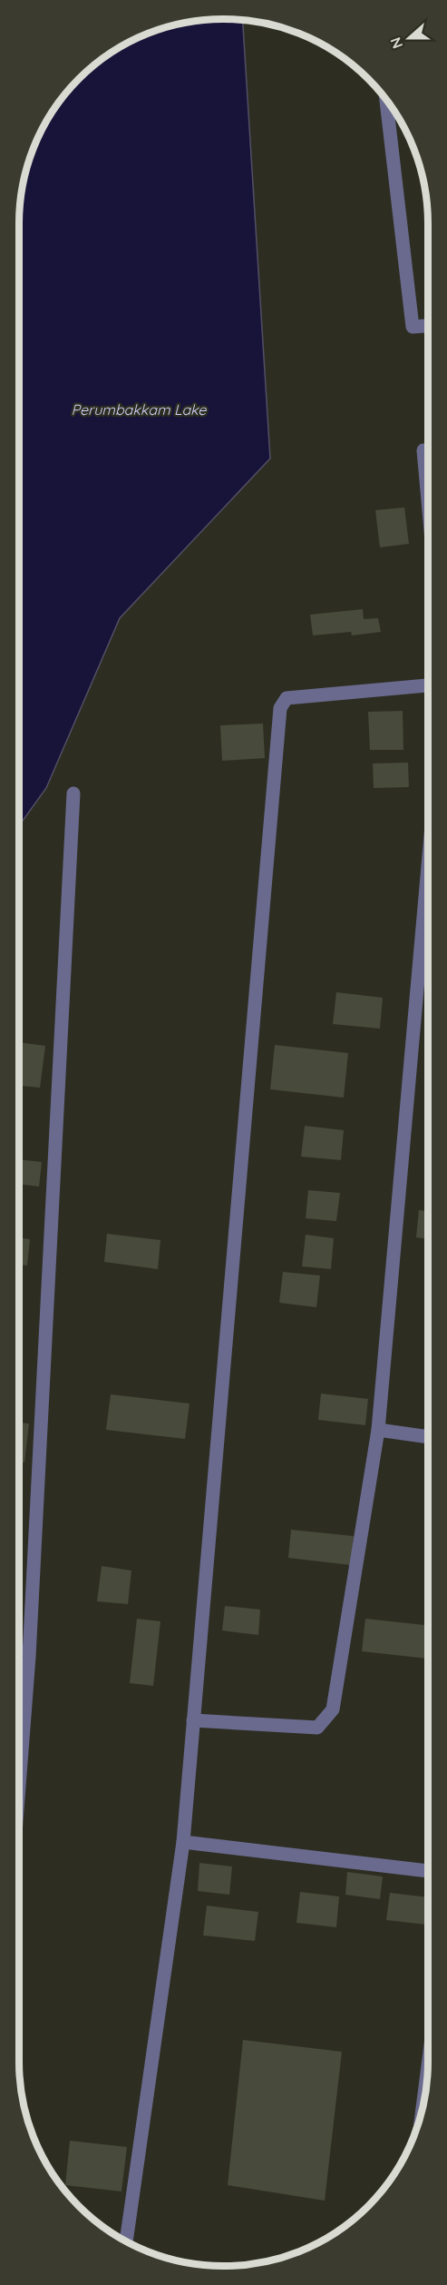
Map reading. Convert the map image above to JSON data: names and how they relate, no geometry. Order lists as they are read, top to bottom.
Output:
{
  "water": ["Perumbakkam Lake"],
  "north": "left"
}
